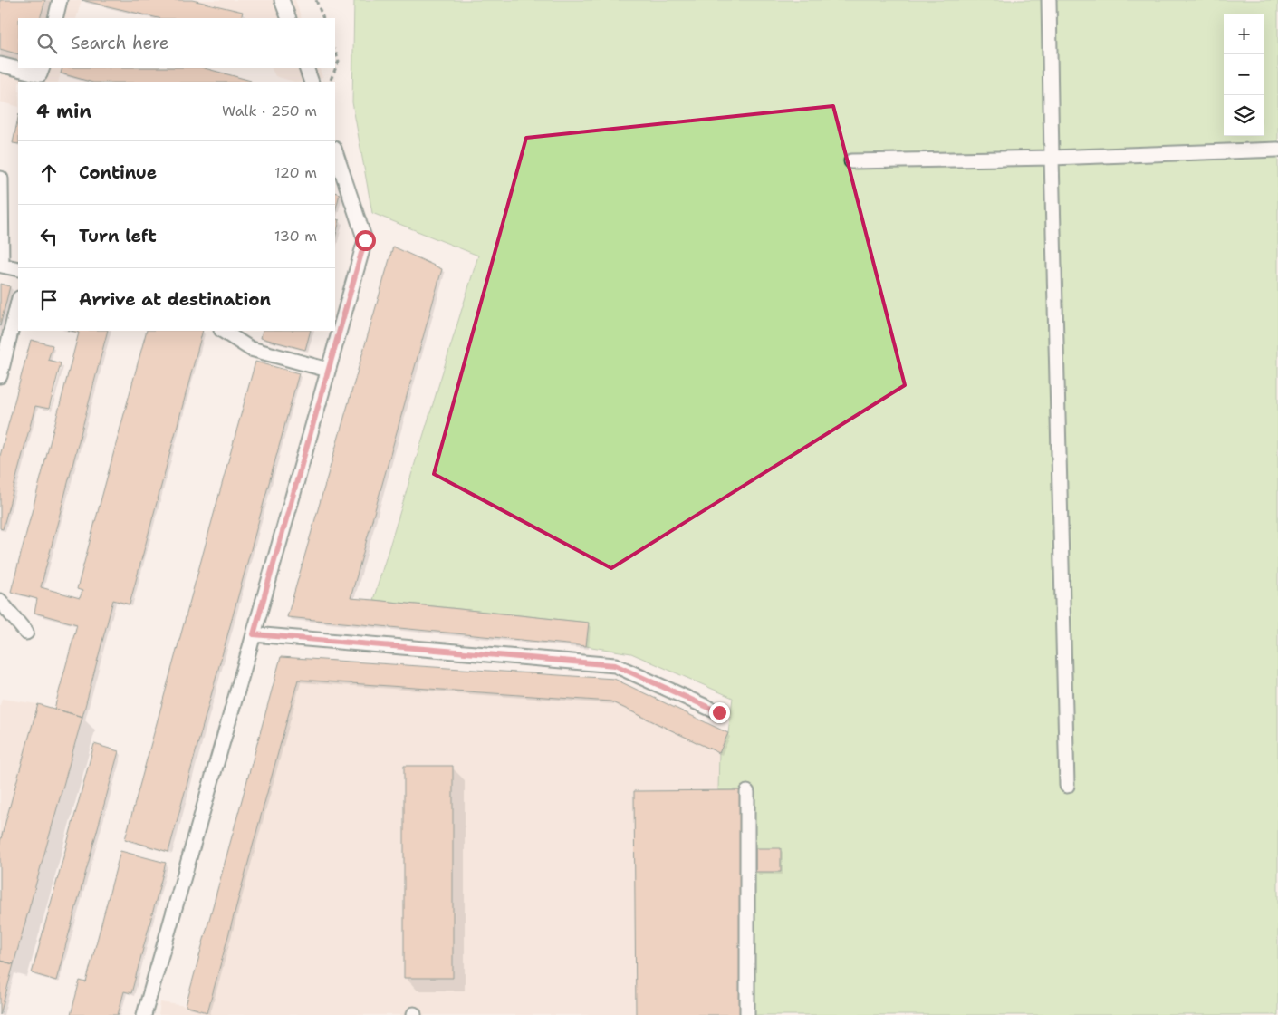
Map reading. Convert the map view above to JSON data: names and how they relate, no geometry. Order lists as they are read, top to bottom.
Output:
{
  "page": {
    "map_buttons": ["+", "−"],
    "search": "Search here",
    "heading": ["4 min", "Walk · 250 m"],
    "list": [
      ["Continue", "120 m"],
      ["Turn left", "130 m"],
      "Arrive at destination"
    ]
  }
}
